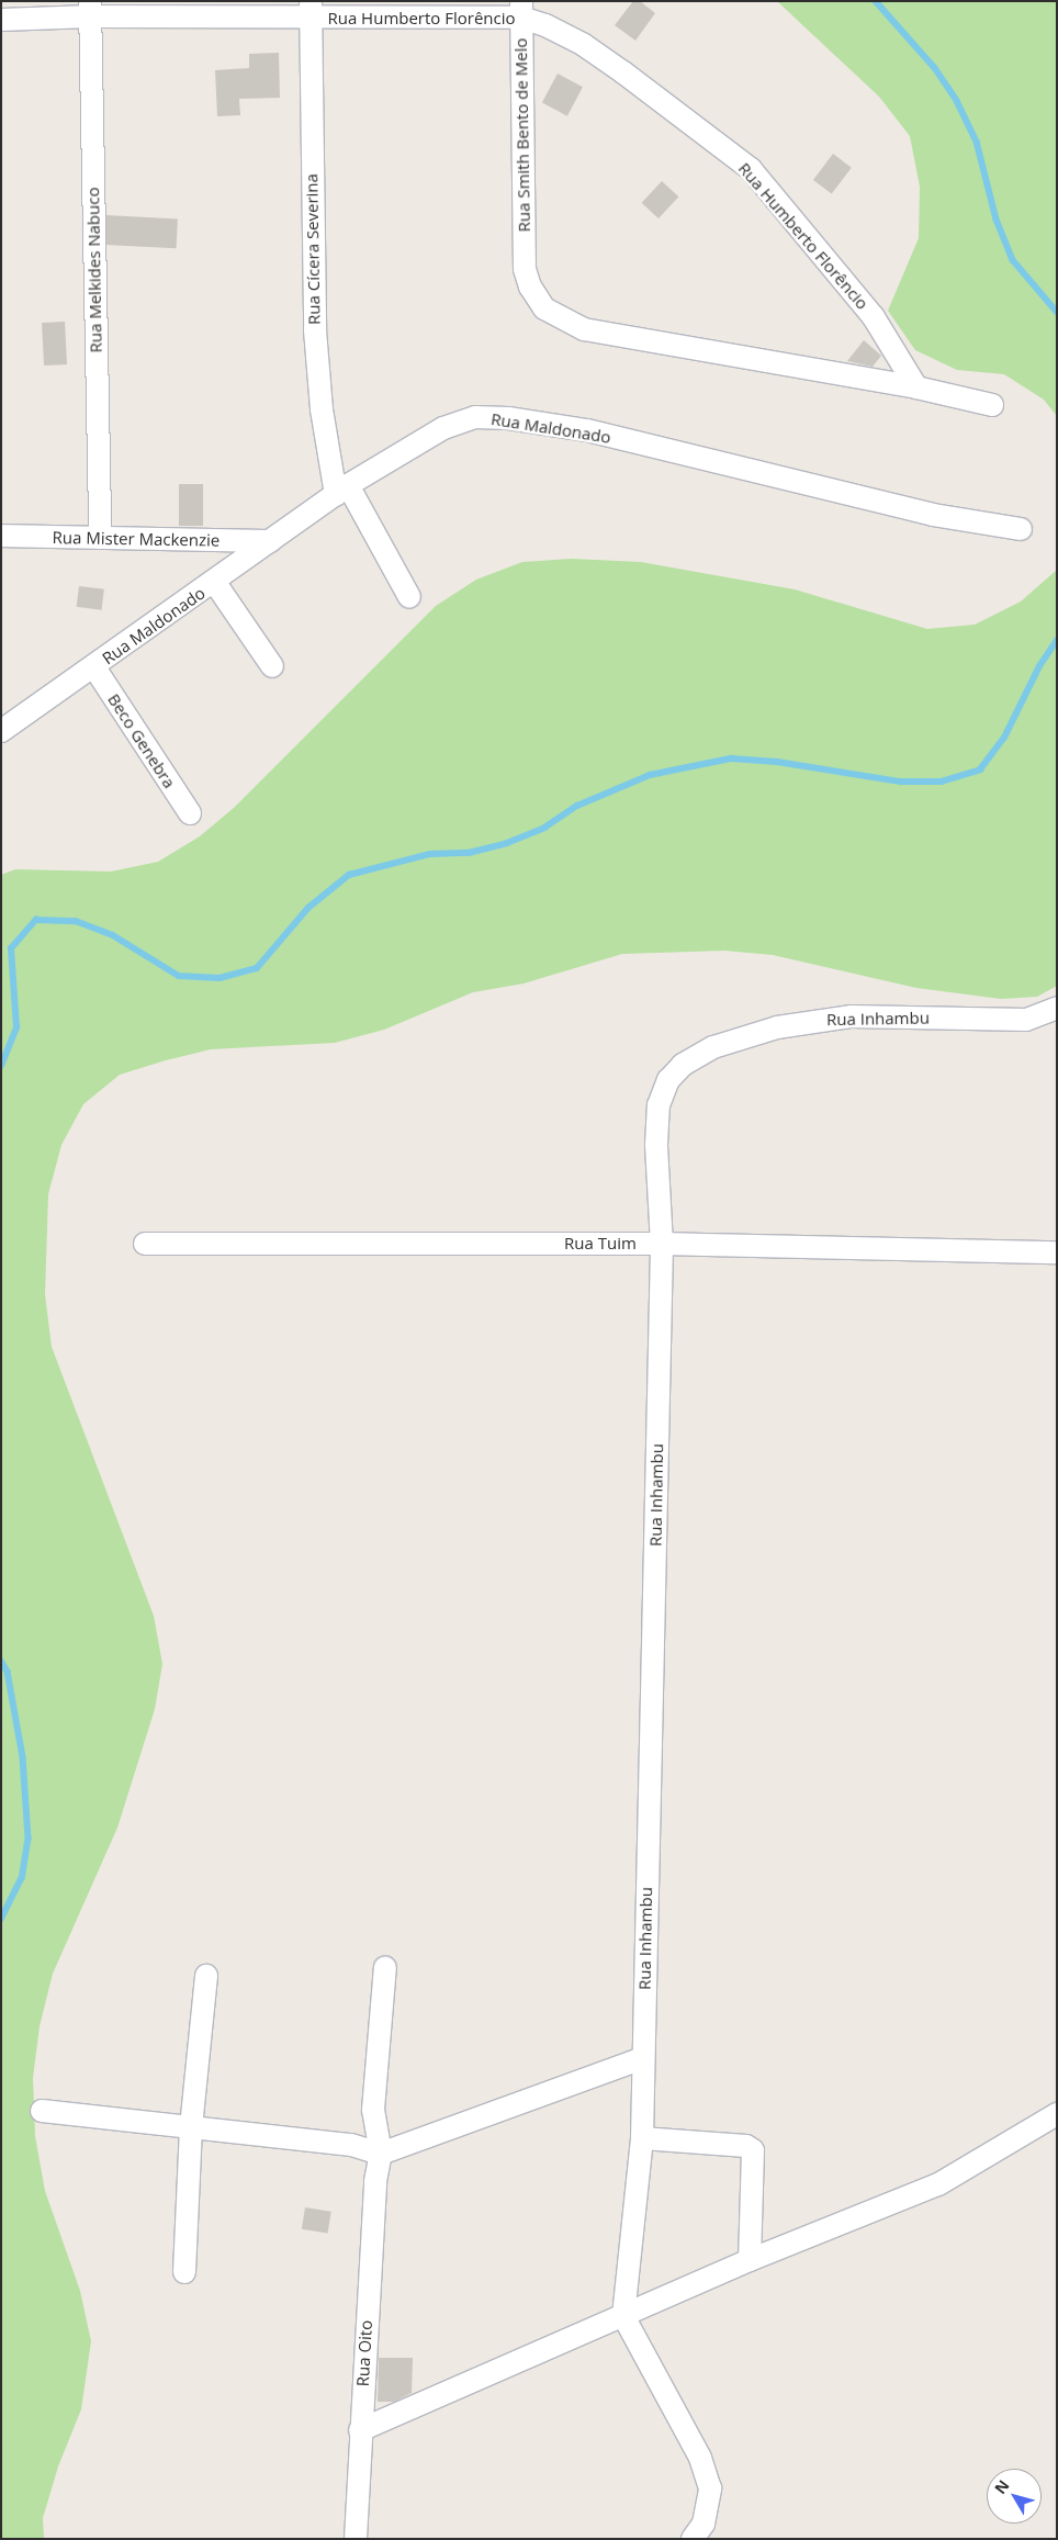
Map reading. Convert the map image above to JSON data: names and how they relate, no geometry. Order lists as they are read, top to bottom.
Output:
{
  "streets": {
    "street": [
      "Rua Humberto Florêncio",
      "Rua Smith Bento de Melo",
      "Rua Cícera Severina",
      "Rua Melkides Nabuco",
      "Rua Maldonado",
      "Rua Mister Mackenzie",
      "Beco Genebra",
      "Rua Inhambu",
      "Rua Tuim",
      "Rua Oito"
    ]
  },
  "crossings": [
    ["Rua Humberto Florêncio", "Rua Smith Bento de Melo"],
    ["Rua Humberto Florêncio", "Rua Cícera Severina"],
    ["Rua Humberto Florêncio", "Rua Melkides Nabuco"],
    ["Rua Cícera Severina", "Rua Maldonado"],
    ["Rua Melkides Nabuco", "Rua Mister Mackenzie"],
    ["Rua Maldonado", "Rua Mister Mackenzie"],
    ["Rua Maldonado", "Beco Genebra"],
    ["Rua Inhambu", "Rua Tuim"]
  ],
  "north": "top left"
}
